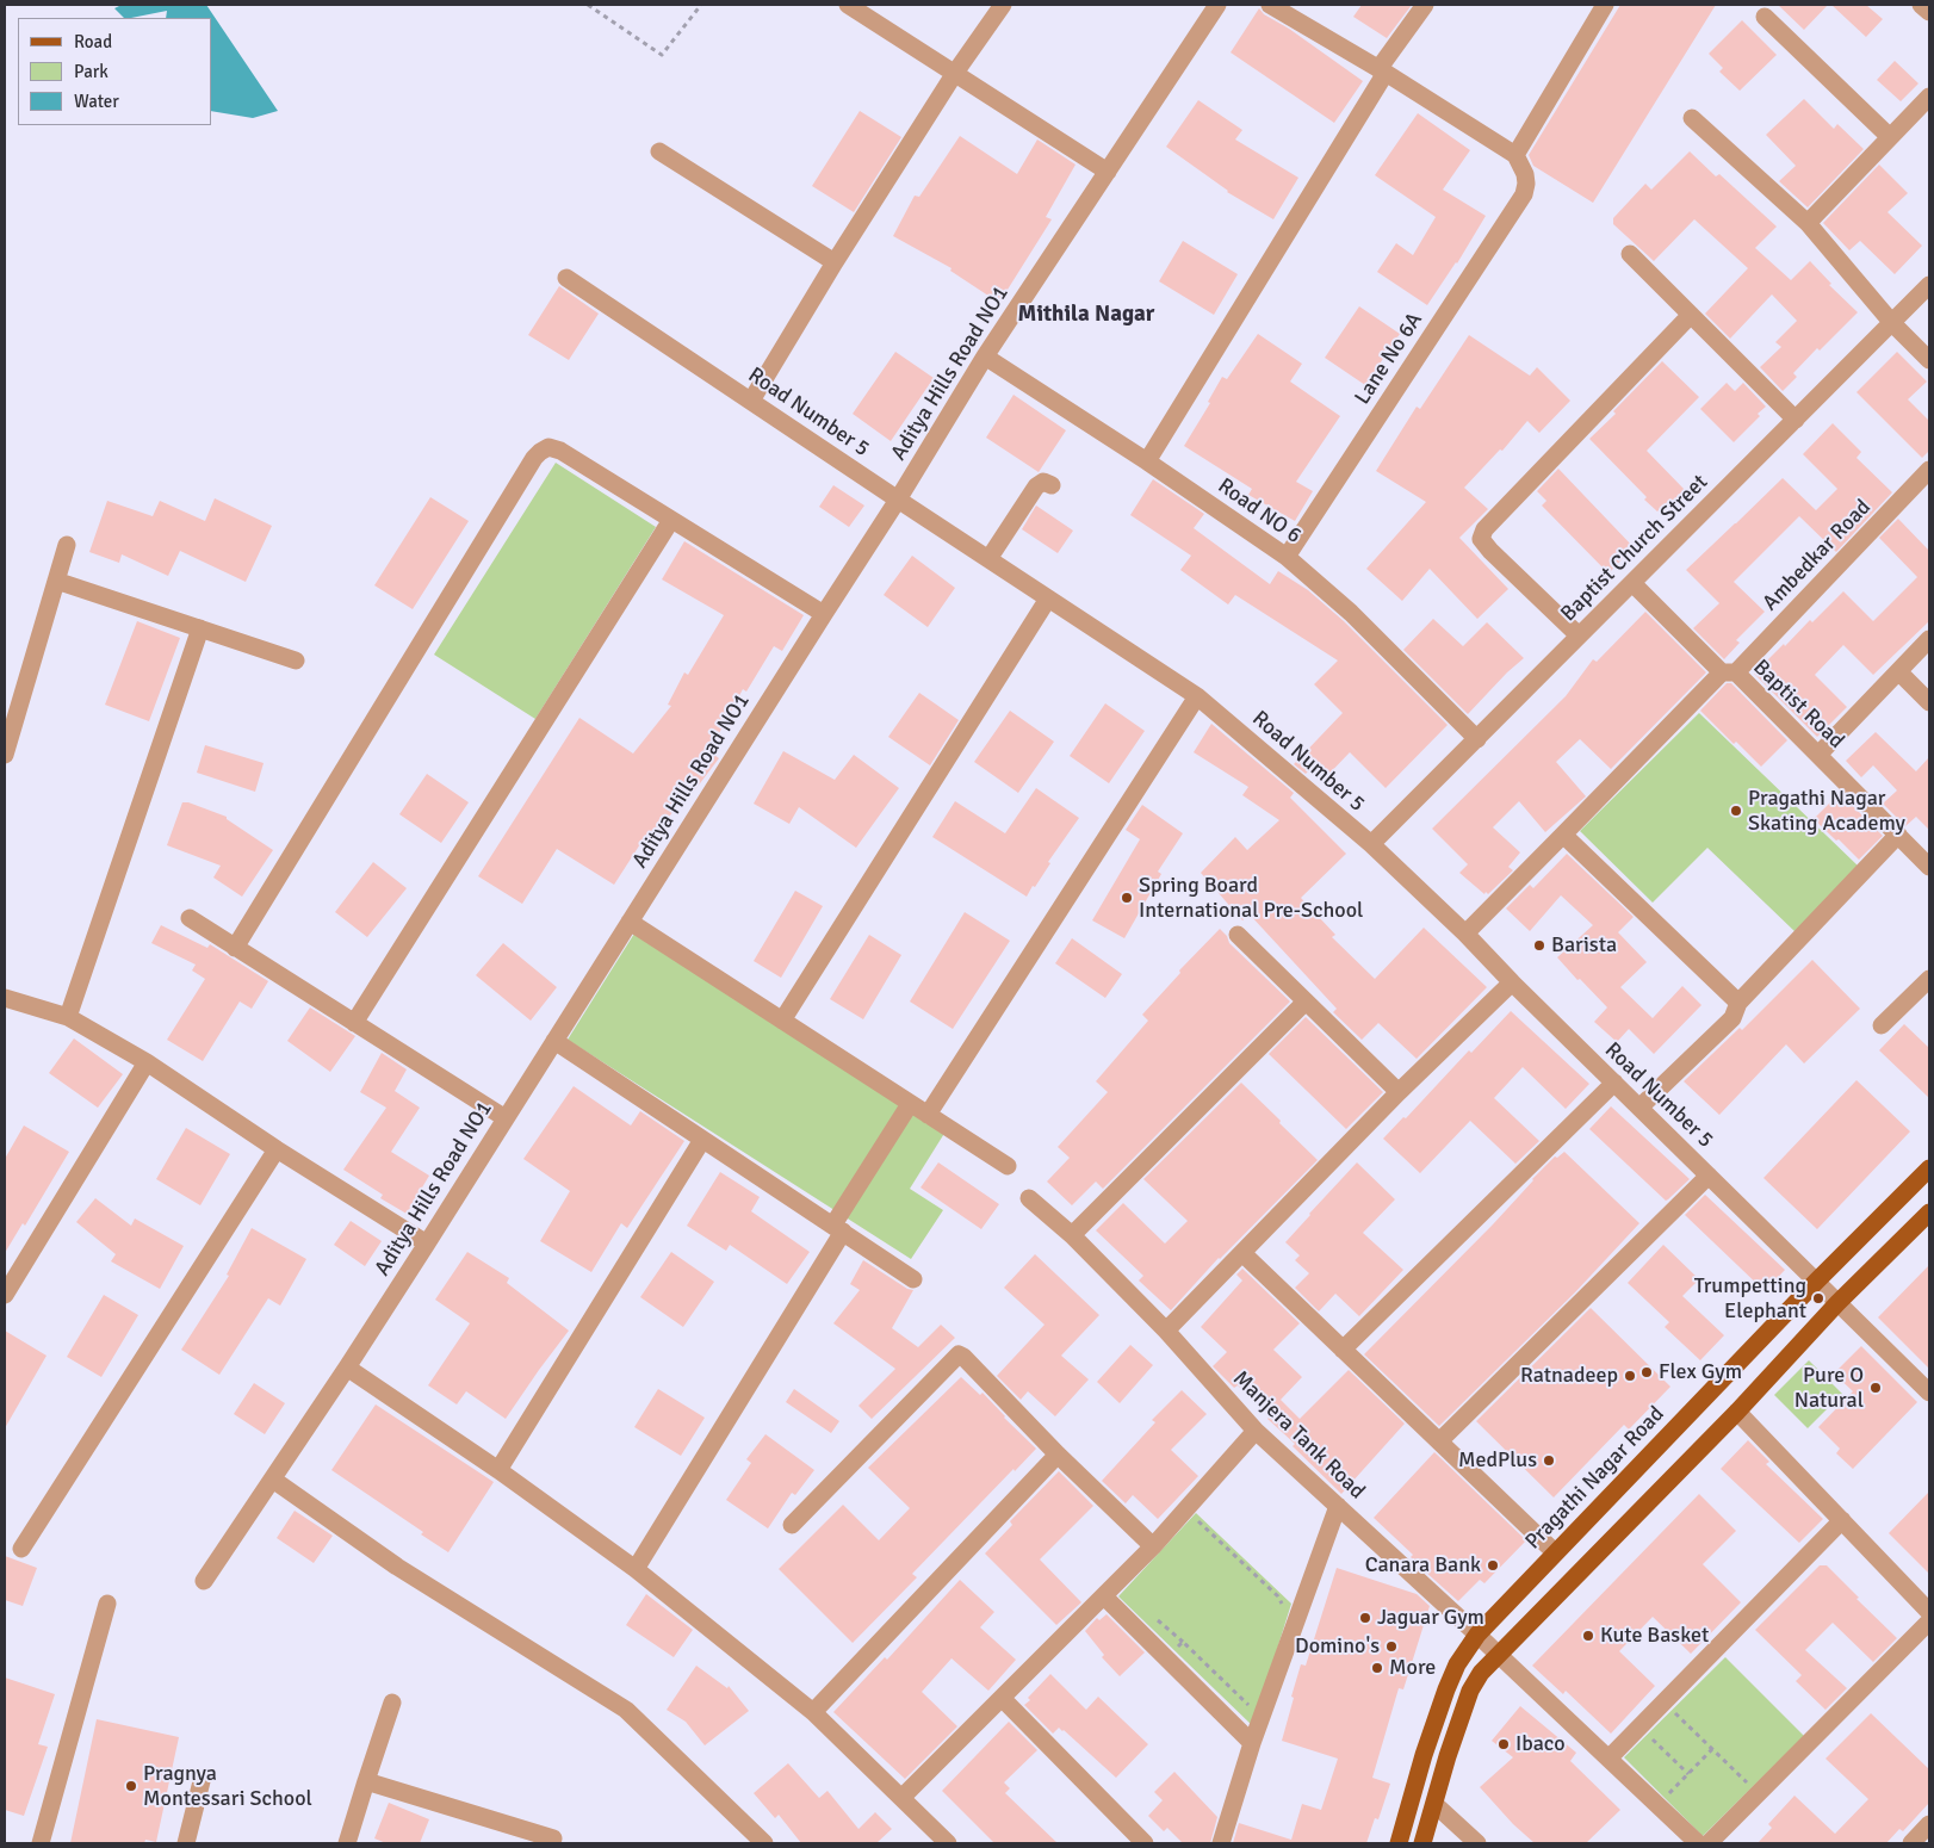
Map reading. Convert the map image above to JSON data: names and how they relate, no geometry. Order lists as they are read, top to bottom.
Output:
{
  "streets": {
    "main road": ["Pragathi Nagar Road"],
    "street": [
      "Lane No 6A",
      "Aditya Hills Road NO1",
      "Road Number 5",
      "Road NO 6",
      "Baptist Church Street",
      "Ambedkar Road",
      "Baptist Road",
      "Manjera Tank Road"
    ]
  },
  "crossings": [
    ["Lane No 6A", "Road NO 6"],
    ["Aditya Hills Road NO1", "Road Number 5"],
    ["Aditya Hills Road NO1", "Road NO 6"],
    ["Road Number 5", "Baptist Church Street"],
    ["Road Number 5", "Ambedkar Road"],
    ["Road Number 5", "Pragathi Nagar Road"],
    ["Road NO 6", "Baptist Church Street"],
    ["Baptist Church Street", "Baptist Road"],
    ["Ambedkar Road", "Baptist Road"],
    ["Manjera Tank Road", "Pragathi Nagar Road"]
  ],
  "districts": ["Mithila Nagar"],
  "places": [
    "Pragathi Nagar Skating Academy",
    "Spring Board International Pre-School",
    "Barista",
    "Trumpetting Elephant",
    "Flex Gym",
    "Ratnadeep",
    "Pure O Natural",
    "MedPlus",
    "Canara Bank",
    "Jaguar Gym",
    "Kute Basket",
    "Domino's",
    "More",
    "Ibaco",
    "Pragnya Montessari School"
  ],
  "legend": ["Road", "Park", "Water"]
}
